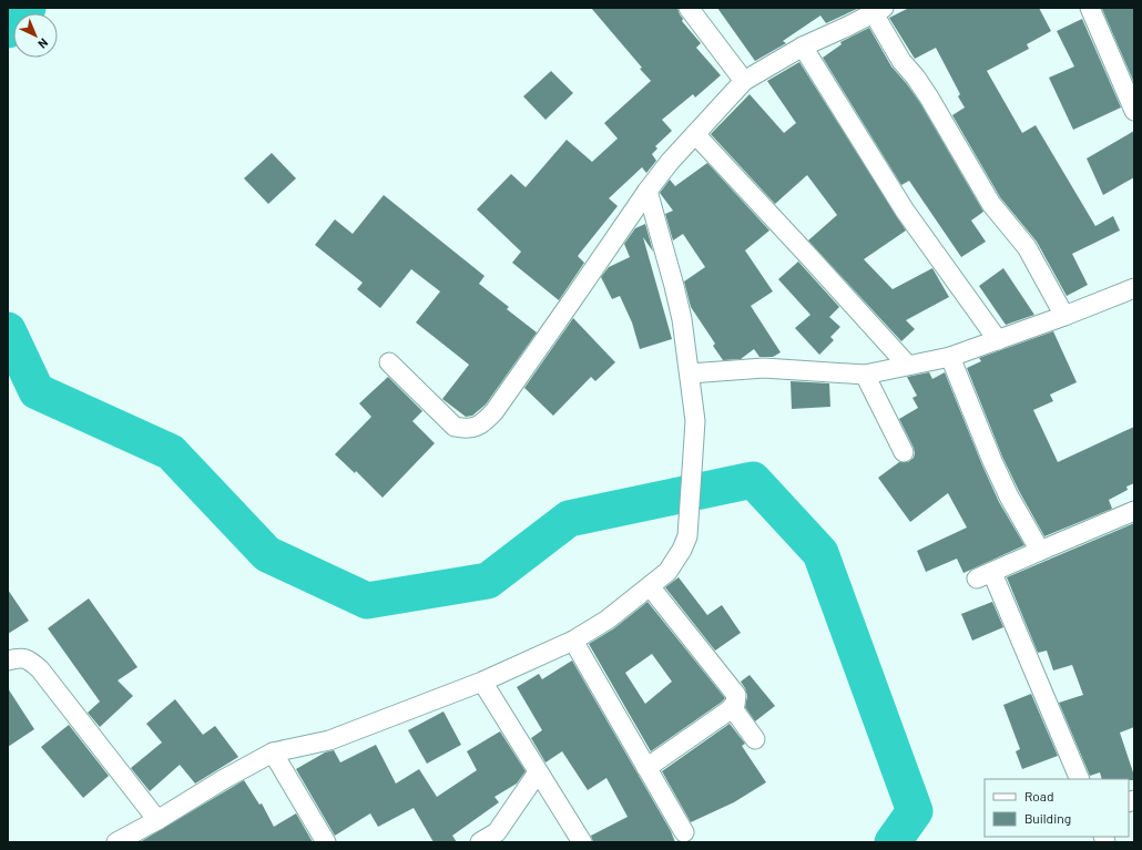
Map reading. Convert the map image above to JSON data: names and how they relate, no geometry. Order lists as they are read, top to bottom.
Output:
{
  "legend": ["Road", "Building"],
  "north": "bottom right"
}
